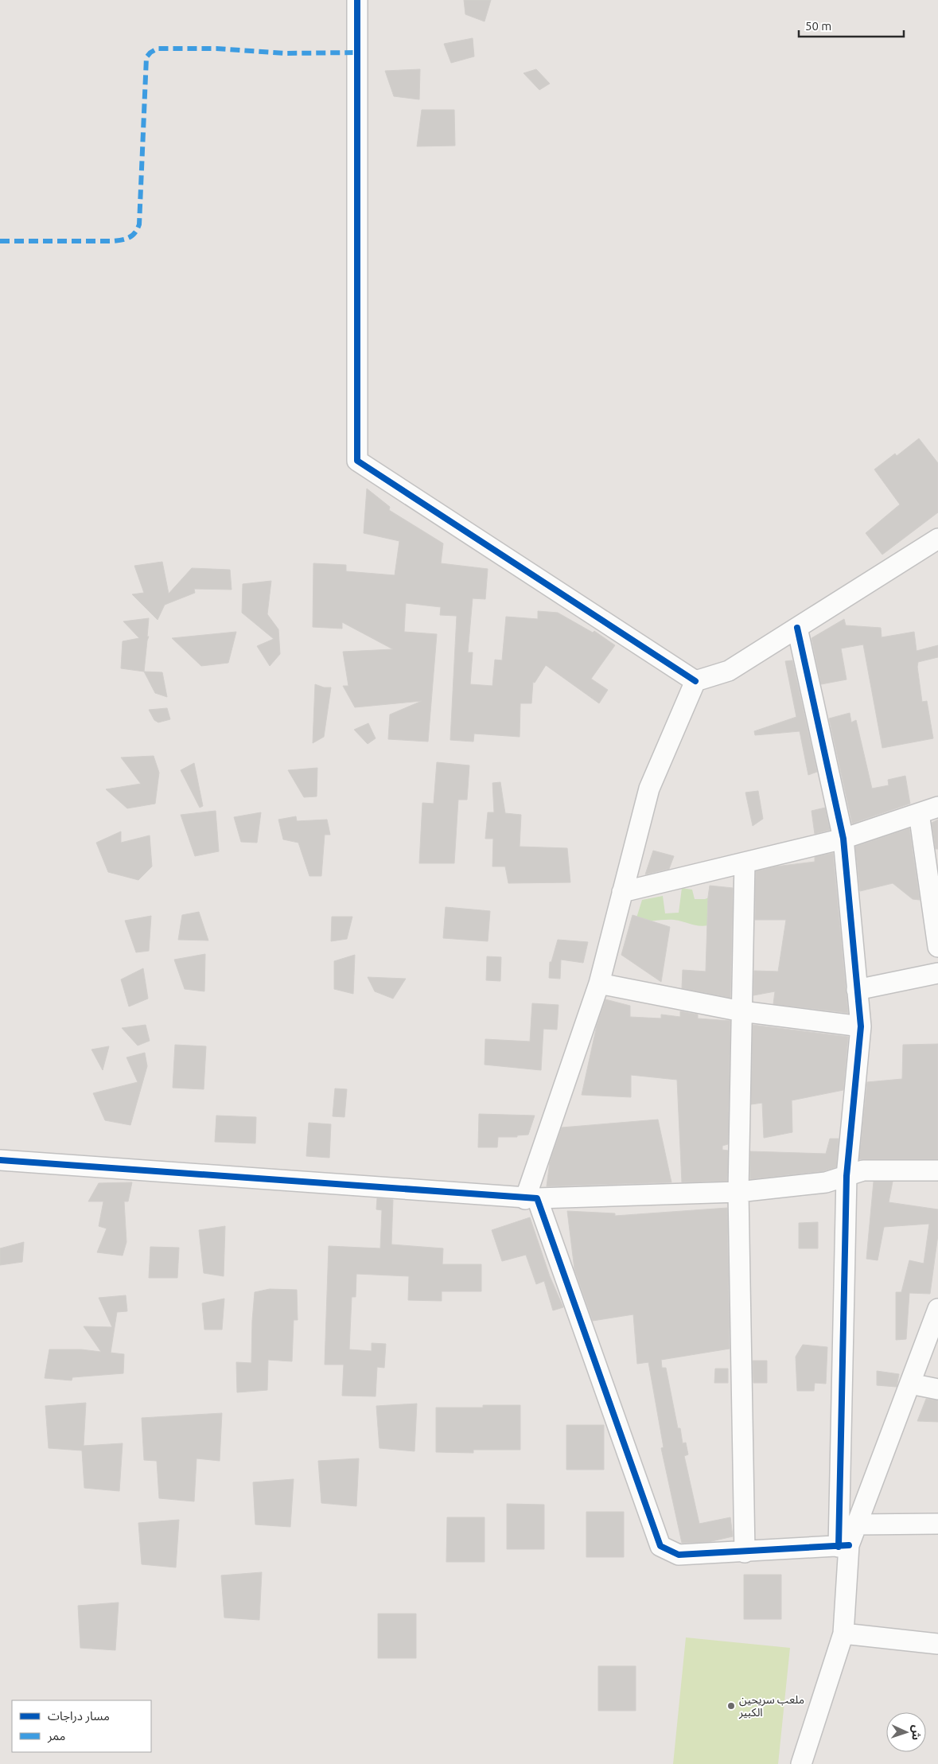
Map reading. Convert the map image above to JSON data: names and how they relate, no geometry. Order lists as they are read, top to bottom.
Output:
{
  "places": ["ملعب سريحين الكبير"],
  "legend": ["مسار دراجات", "ممر"],
  "scale_bar": "50 m",
  "north": "right"
}
